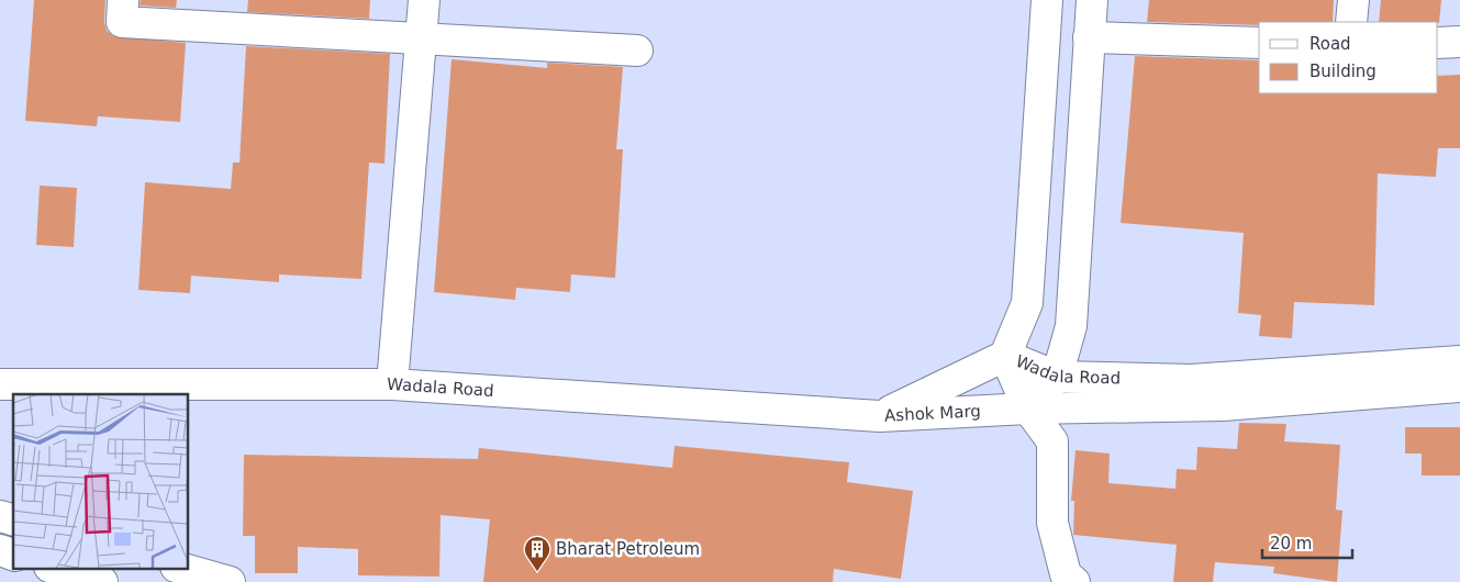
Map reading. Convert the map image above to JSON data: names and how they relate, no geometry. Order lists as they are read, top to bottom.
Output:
{
  "streets": {
    "street": ["Wadala Road", "Ashok Marg"]
  },
  "crossings": [
    ["Wadala Road", "Ashok Marg"]
  ],
  "places": {
    "building": ["Bharat Petroleum"]
  },
  "legend": ["Road", "Building"],
  "scale_bar": "20 m"
}
